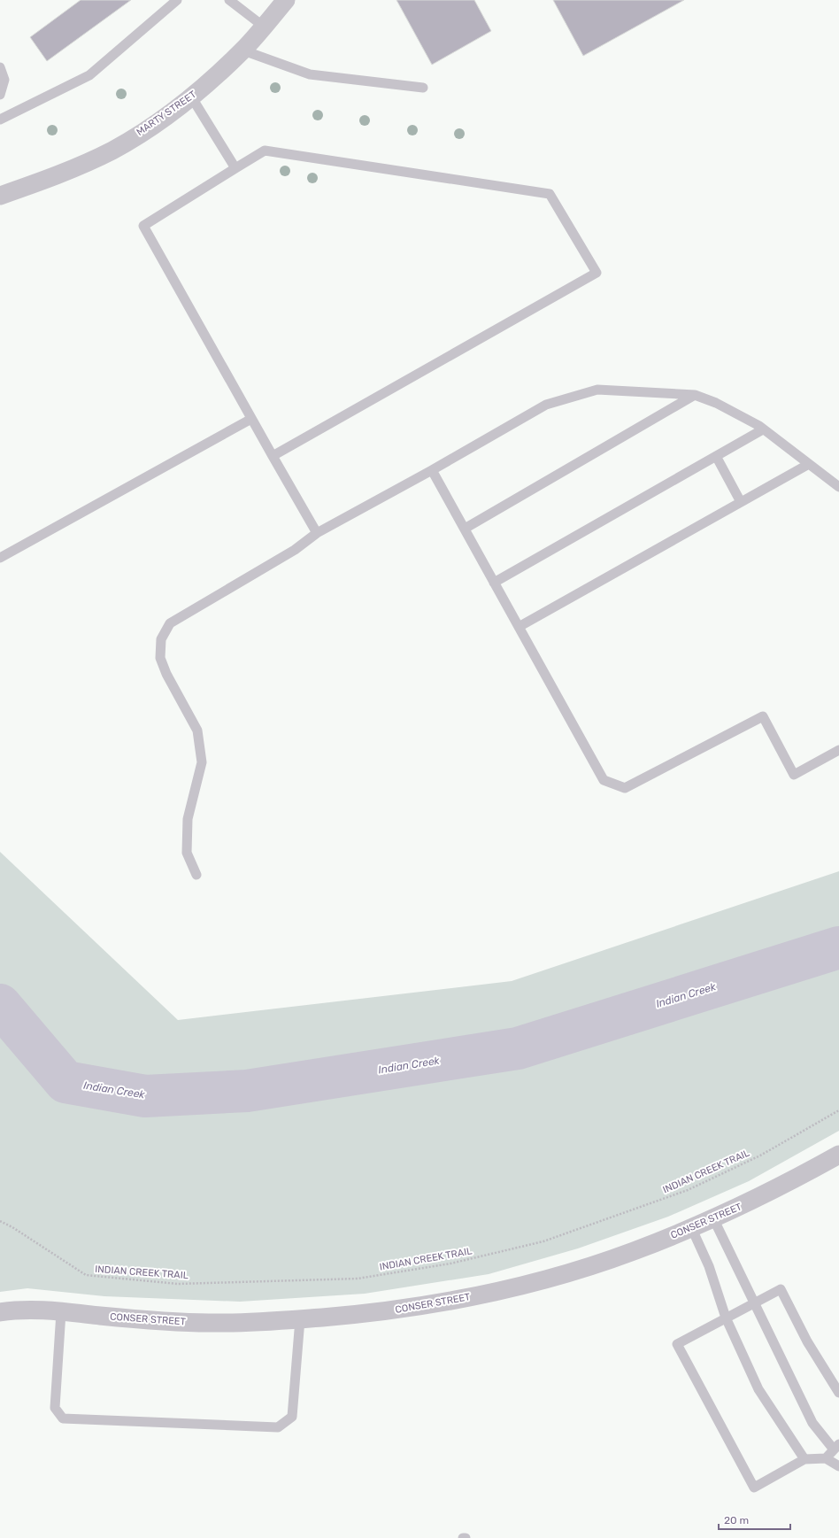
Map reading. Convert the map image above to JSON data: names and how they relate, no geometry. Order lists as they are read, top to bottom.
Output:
{
  "streets": {
    "street": ["MARTY STREET", "CONSER STREET"],
    "path": ["INDIAN CREEK TRAIL"]
  },
  "water": ["Indian Creek"],
  "scale_bar": "20 m"
}
